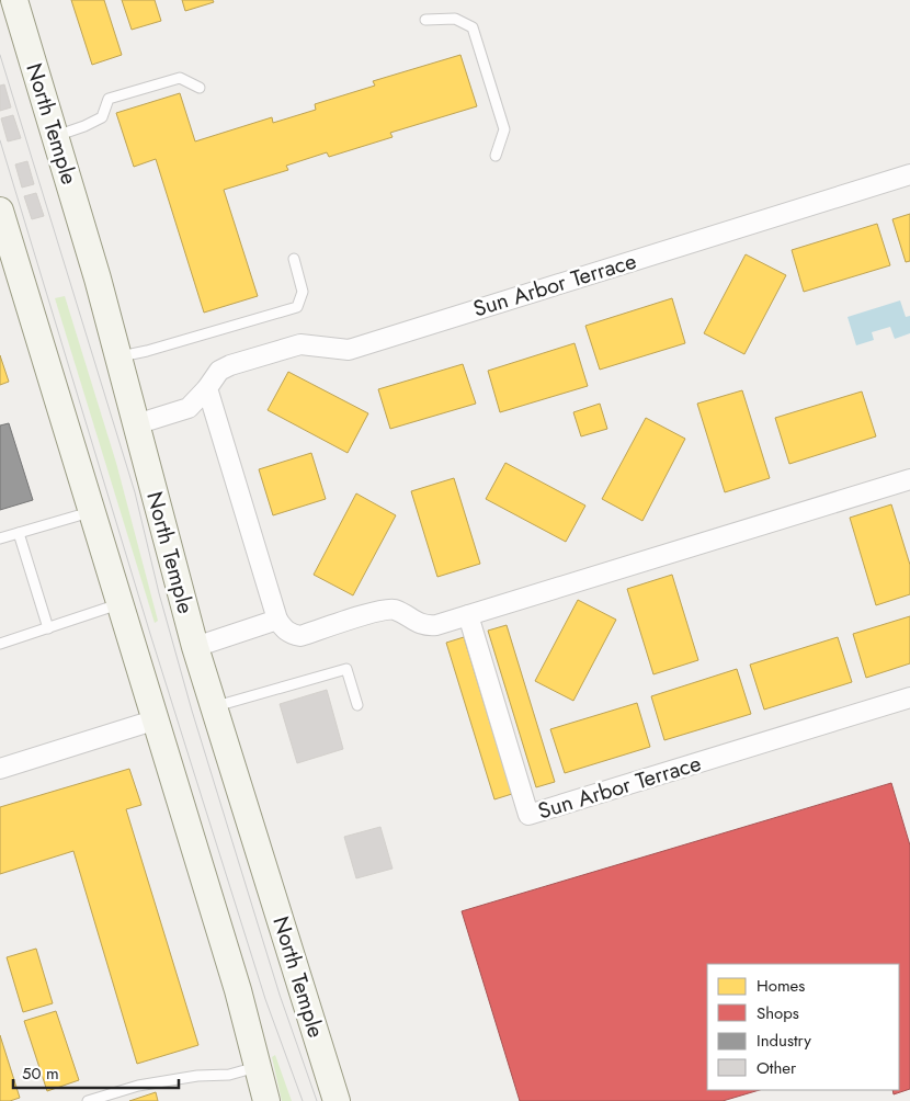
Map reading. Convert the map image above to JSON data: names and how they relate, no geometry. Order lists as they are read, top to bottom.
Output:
{
  "streets": {
    "main road": ["North Temple"],
    "street": ["Sun Arbor Terrace"]
  },
  "crossings": [
    ["North Temple", "Sun Arbor Terrace"]
  ],
  "legend": [
    "Homes",
    "Shops",
    "Industry",
    "Other"
  ],
  "scale_bar": "50 m"
}
